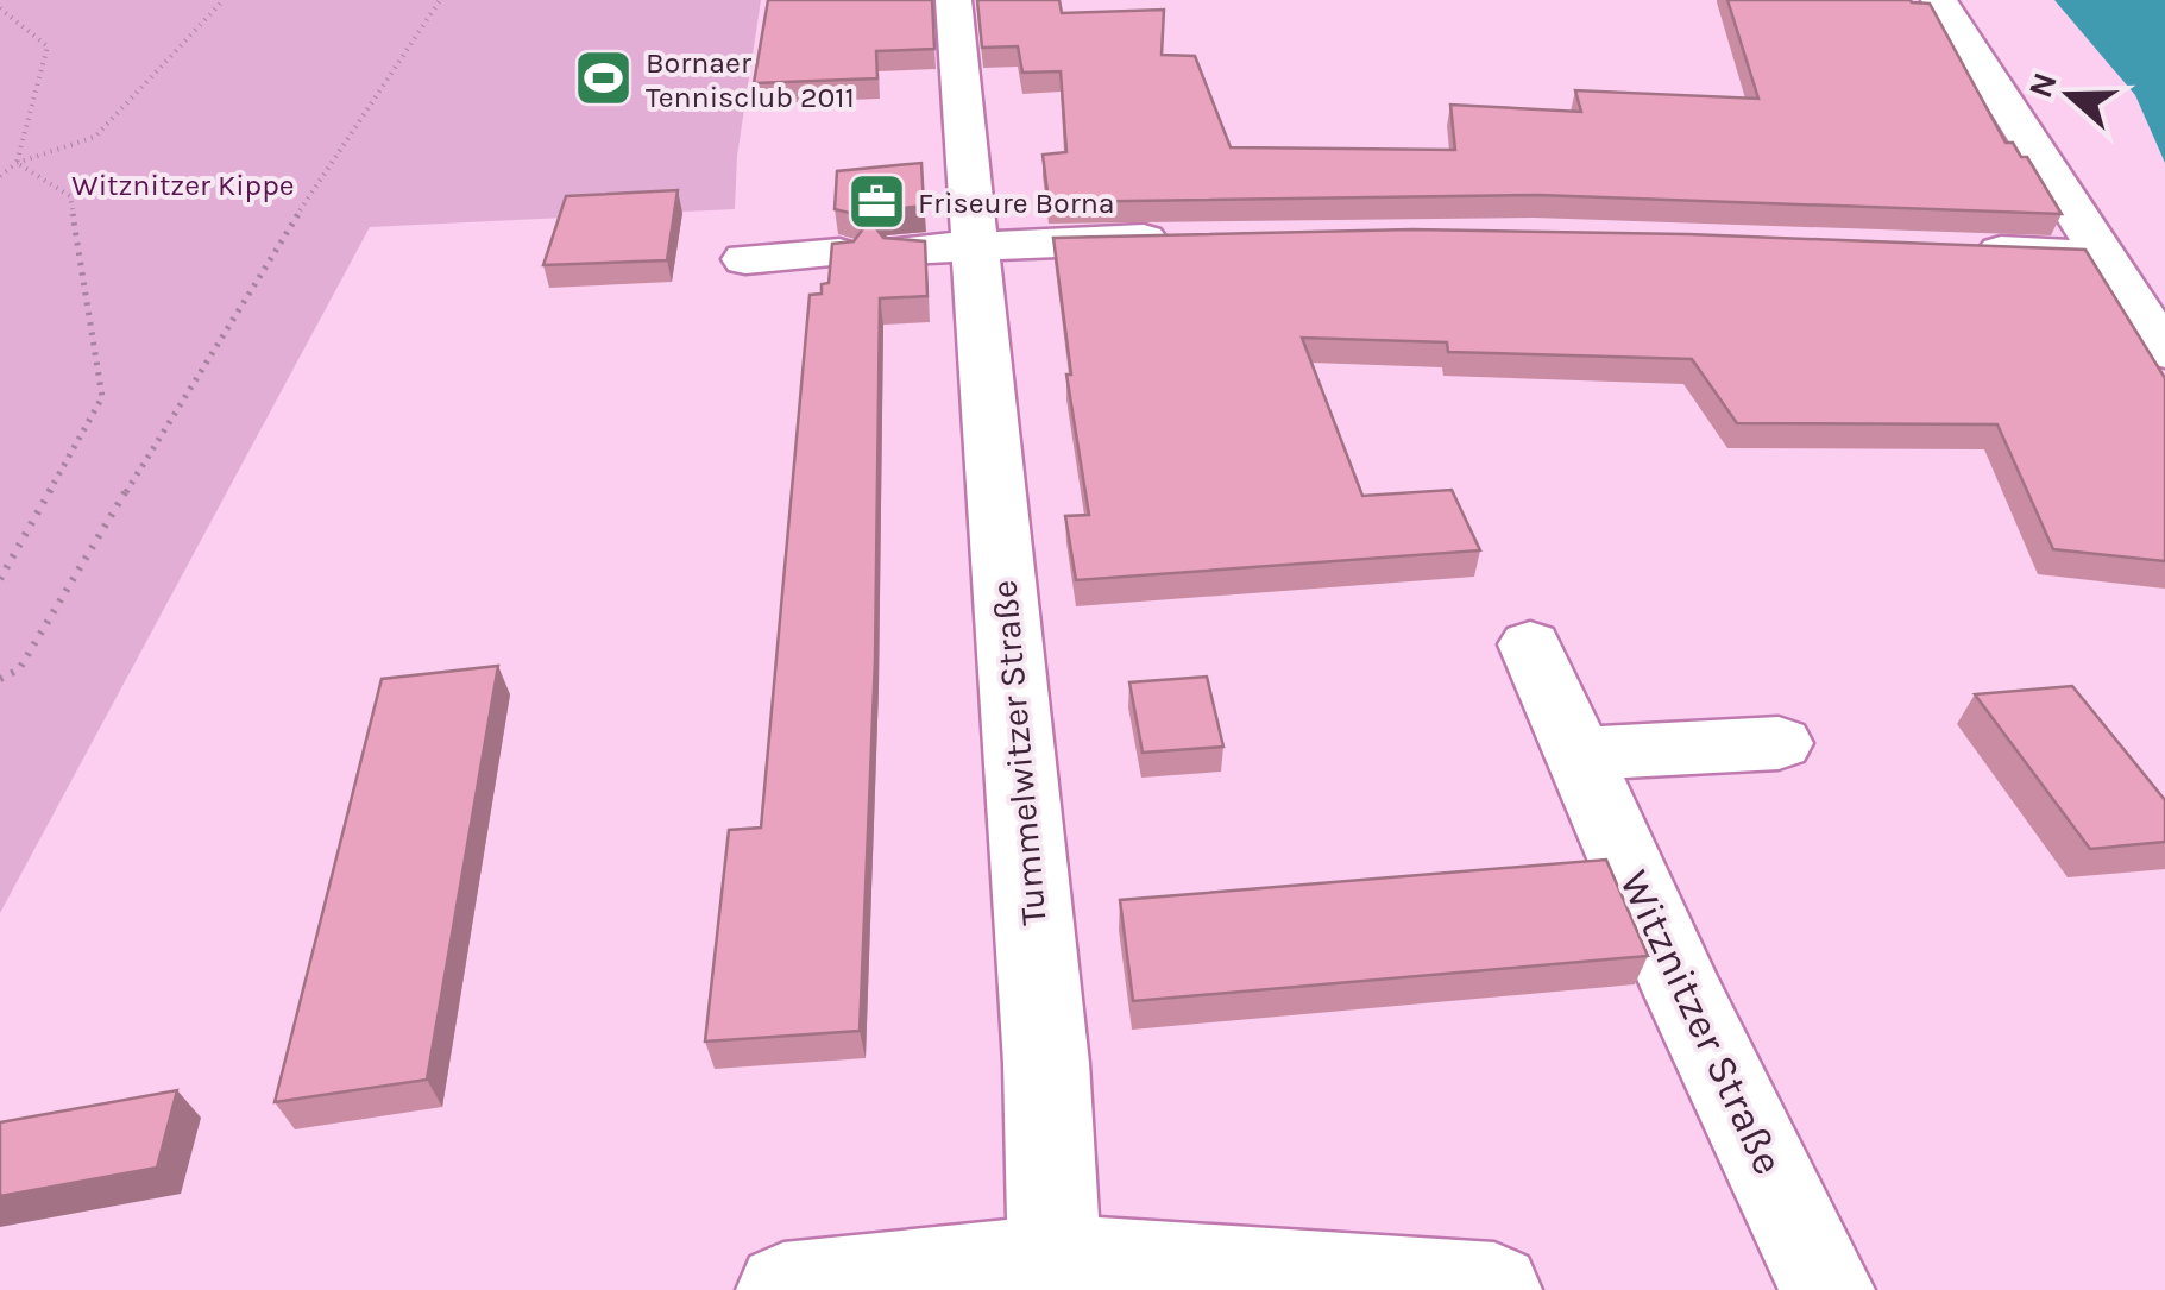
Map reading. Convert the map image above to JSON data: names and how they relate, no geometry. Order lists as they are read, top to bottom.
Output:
{
  "streets": {
    "street": ["Tummelwitzer Straße", "Witznitzer Straße"]
  },
  "parks": ["Witznitzer Kippe"],
  "places": {
    "sports": ["Bornaer Tennisclub 2011"],
    "office": ["Friseure Borna"]
  },
  "north": "left"
}
